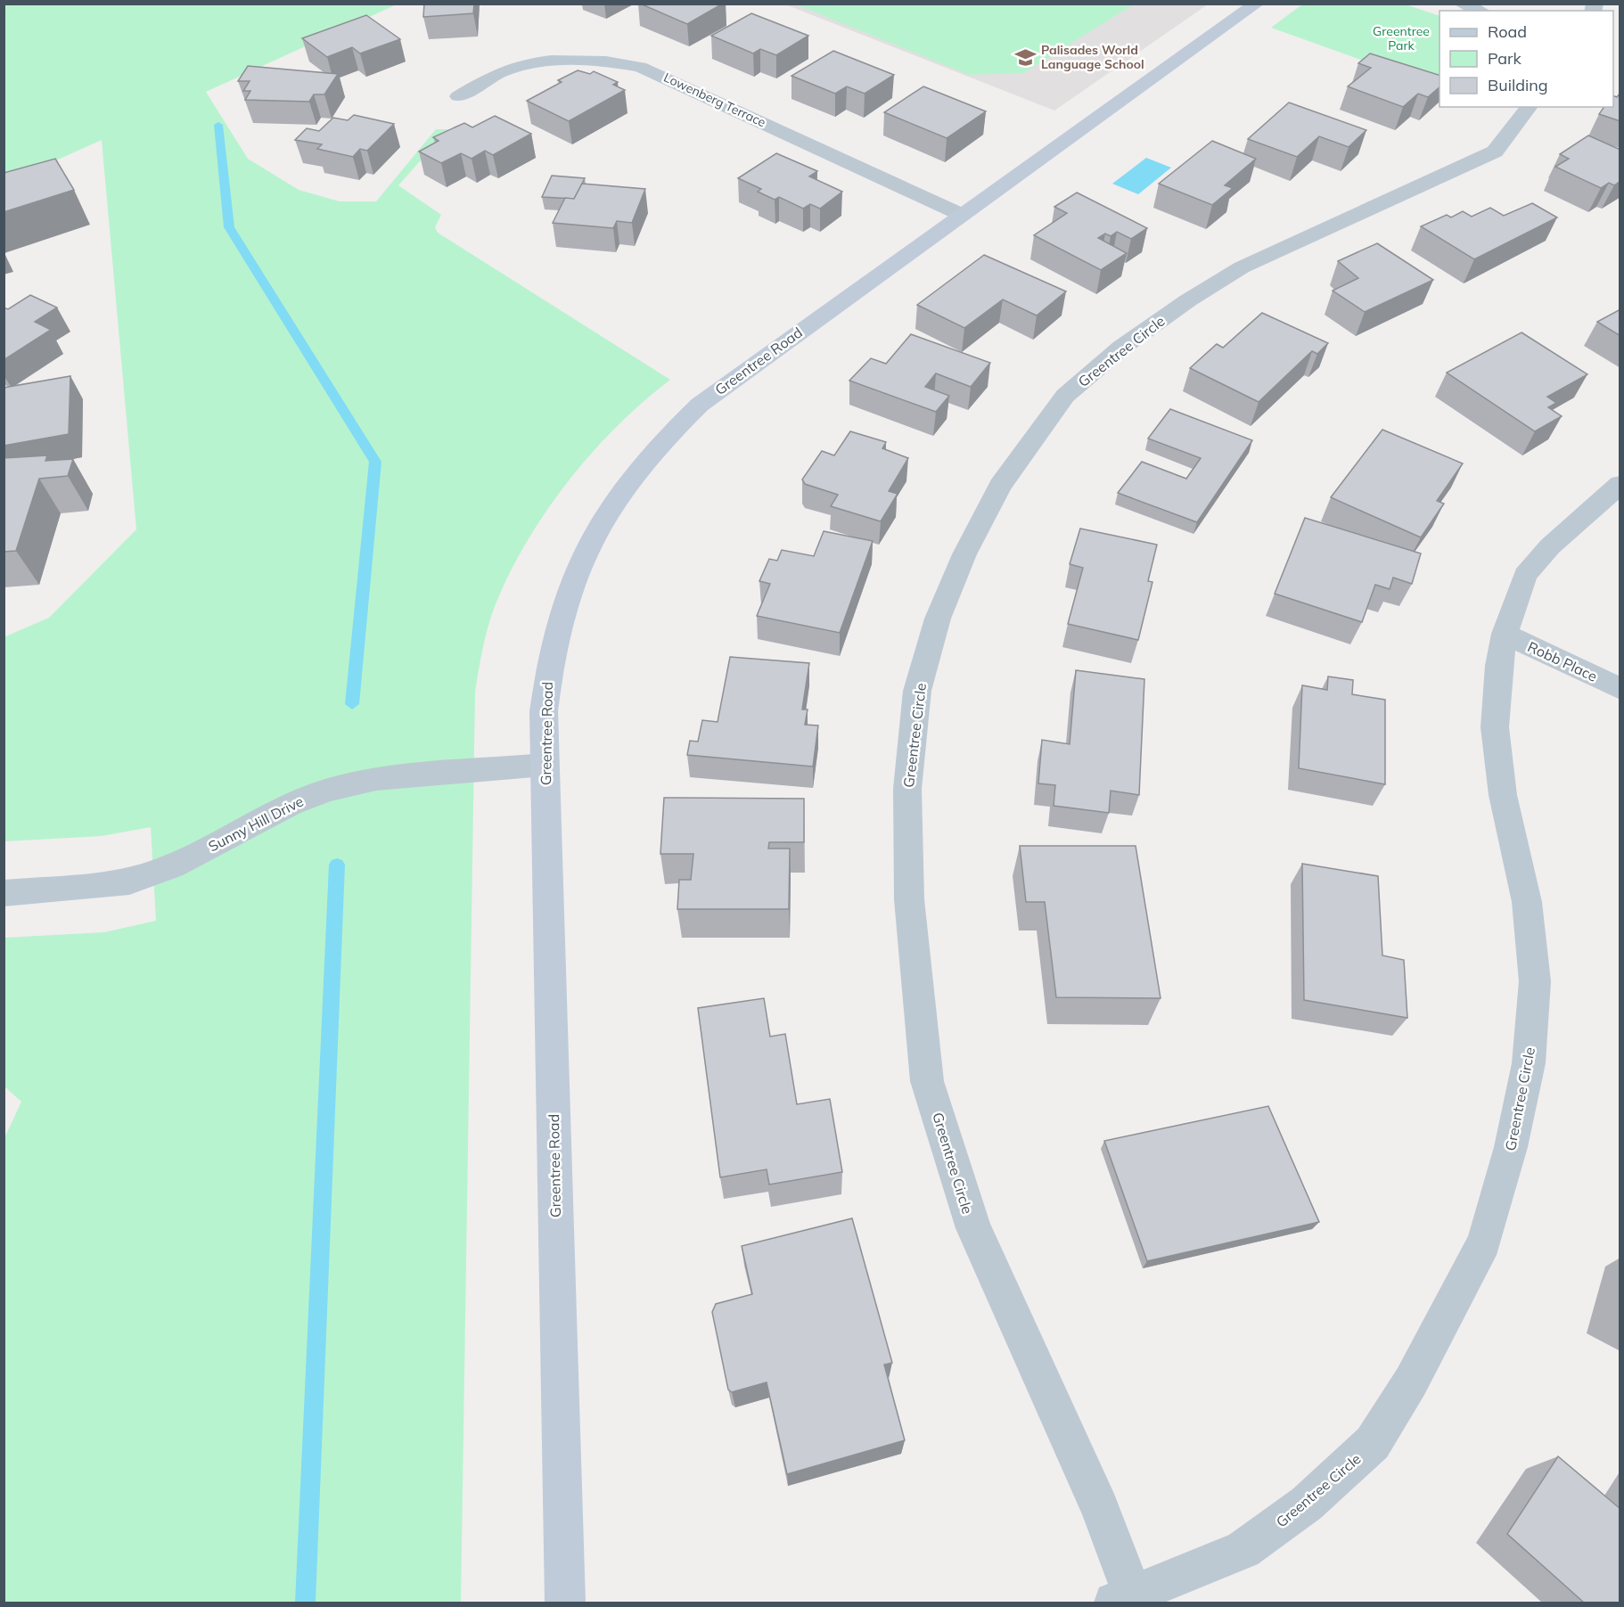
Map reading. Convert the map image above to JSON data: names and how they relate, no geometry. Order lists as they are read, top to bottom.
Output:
{
  "streets": {
    "street": [
      "Lowenberg Terrace",
      "Greentree Circle",
      "Greentree Road",
      "Robb Place",
      "Sunny Hill Drive"
    ]
  },
  "crossings": [
    ["Lowenberg Terrace", "Greentree Road"],
    ["Greentree Circle", "Robb Place"],
    ["Greentree Road", "Sunny Hill Drive"]
  ],
  "parks": ["Greentree Park"],
  "places": {
    "school or university": ["Palisades World Language School"]
  },
  "legend": ["Road", "Park", "Building"]
}
